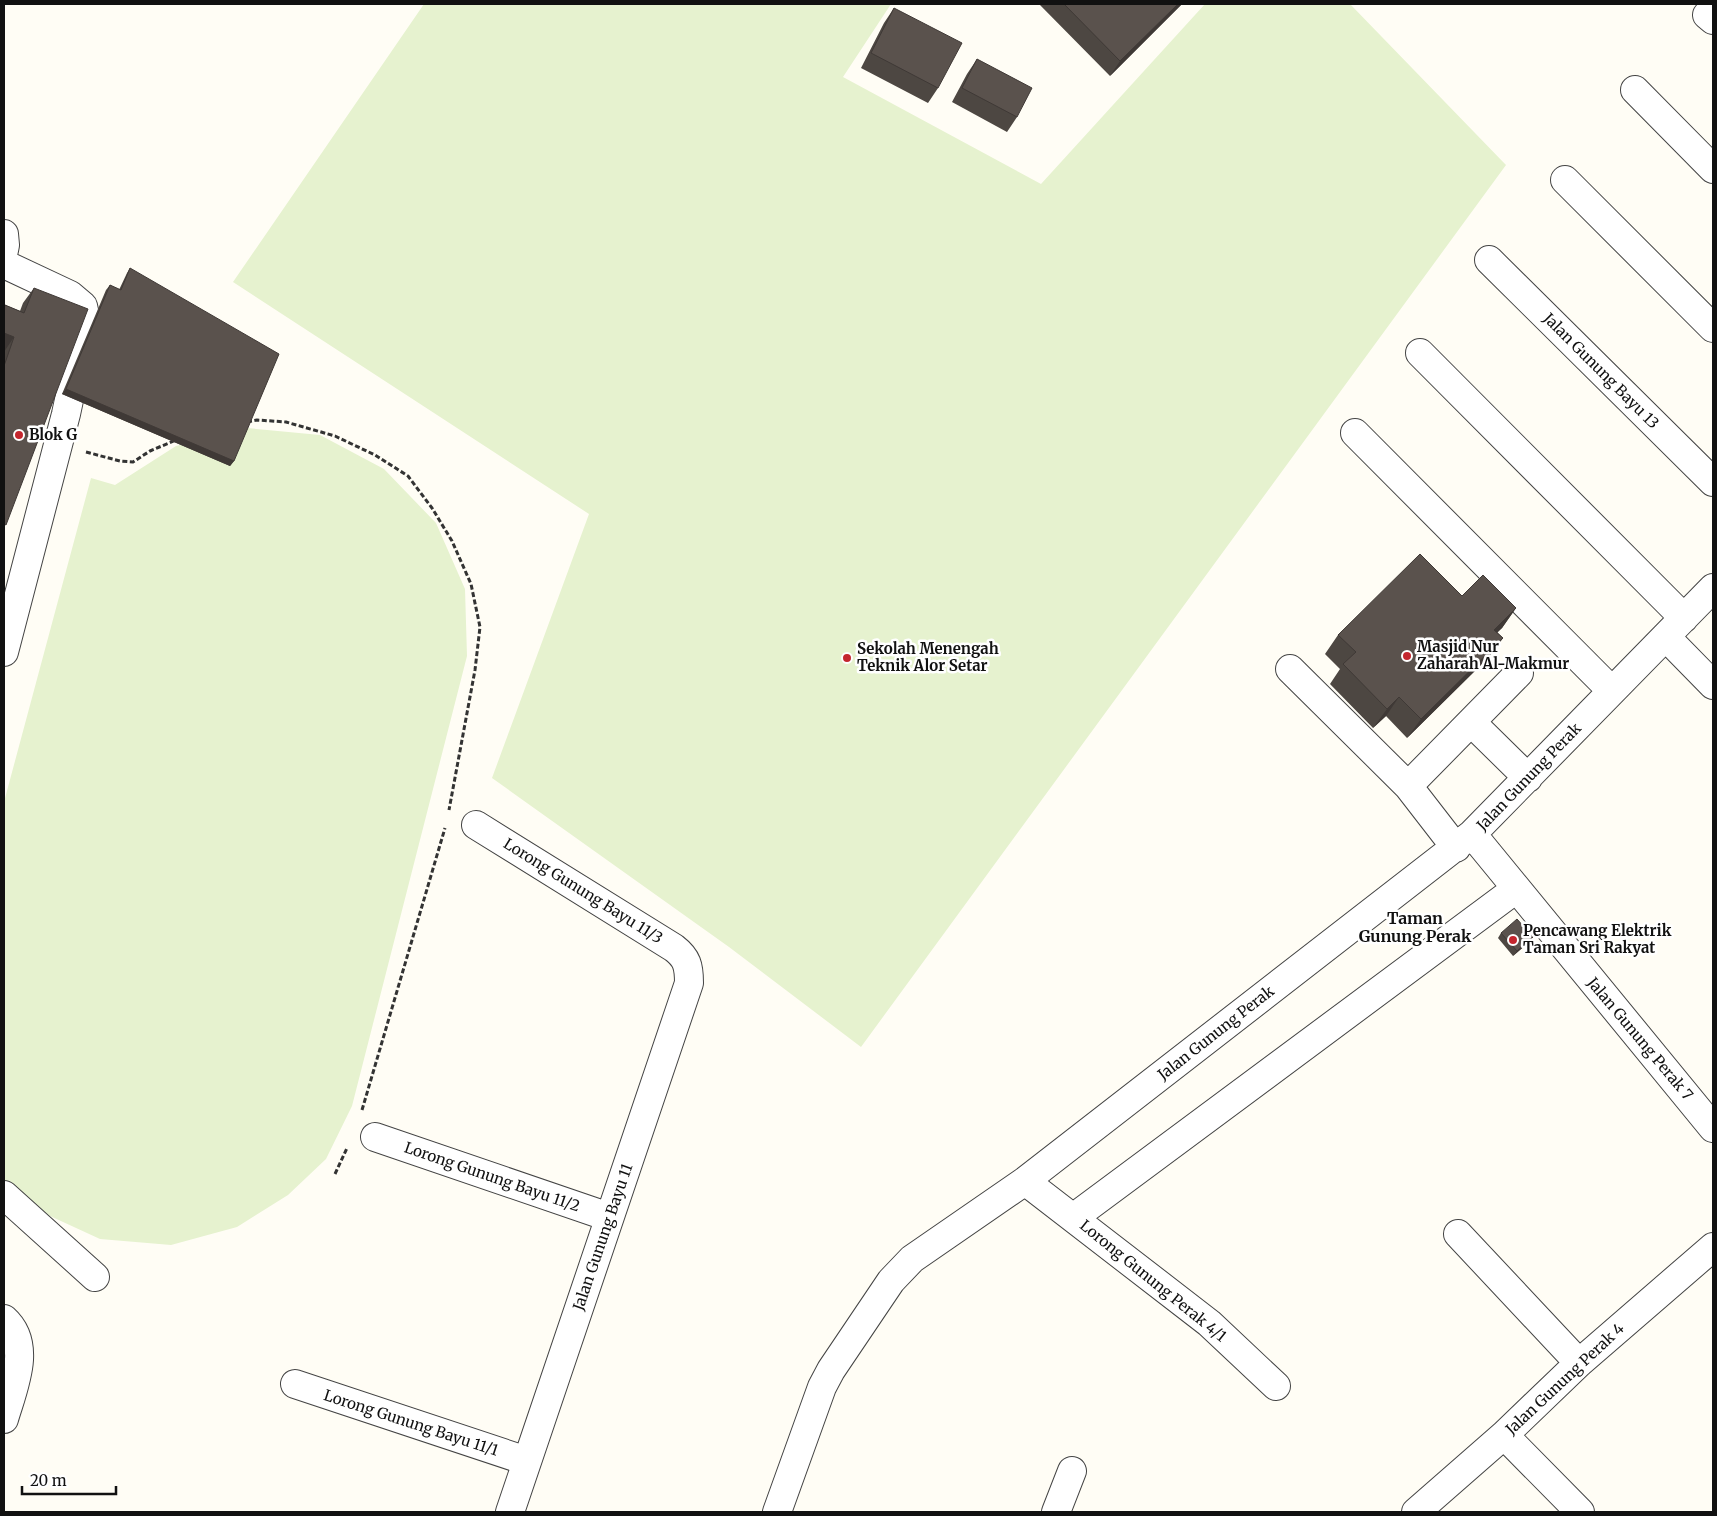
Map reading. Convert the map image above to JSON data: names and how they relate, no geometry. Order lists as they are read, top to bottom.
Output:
{
  "streets": {
    "street": [
      "Jalan Gunung Bayu 13",
      "Jalan Gunung Perak",
      "Lorong Gunung Bayu 11/3",
      "Jalan Gunung Perak 7",
      "Lorong Gunung Bayu 11/2",
      "Jalan Gunung Bayu 11",
      "Lorong Gunung Perak 4/1",
      "Jalan Gunung Perak 4",
      "Lorong Gunung Bayu 11/1"
    ]
  },
  "crossings": [
    ["Jalan Gunung Perak", "Jalan Gunung Perak 7"],
    ["Jalan Gunung Perak", "Lorong Gunung Perak 4/1"],
    ["Lorong Gunung Bayu 11/3", "Jalan Gunung Bayu 11"],
    ["Lorong Gunung Bayu 11/2", "Jalan Gunung Bayu 11"],
    ["Jalan Gunung Bayu 11", "Lorong Gunung Bayu 11/1"]
  ],
  "districts": ["Taman Gunung Perak"],
  "places": [
    "Blok G",
    "Masjid Nur Zaharah Al-Makmur",
    "Sekolah Menengah Teknik Alor Setar",
    "Pencawang Elektrik Taman Sri Rakyat"
  ],
  "scale_bar": "20 m"
}
